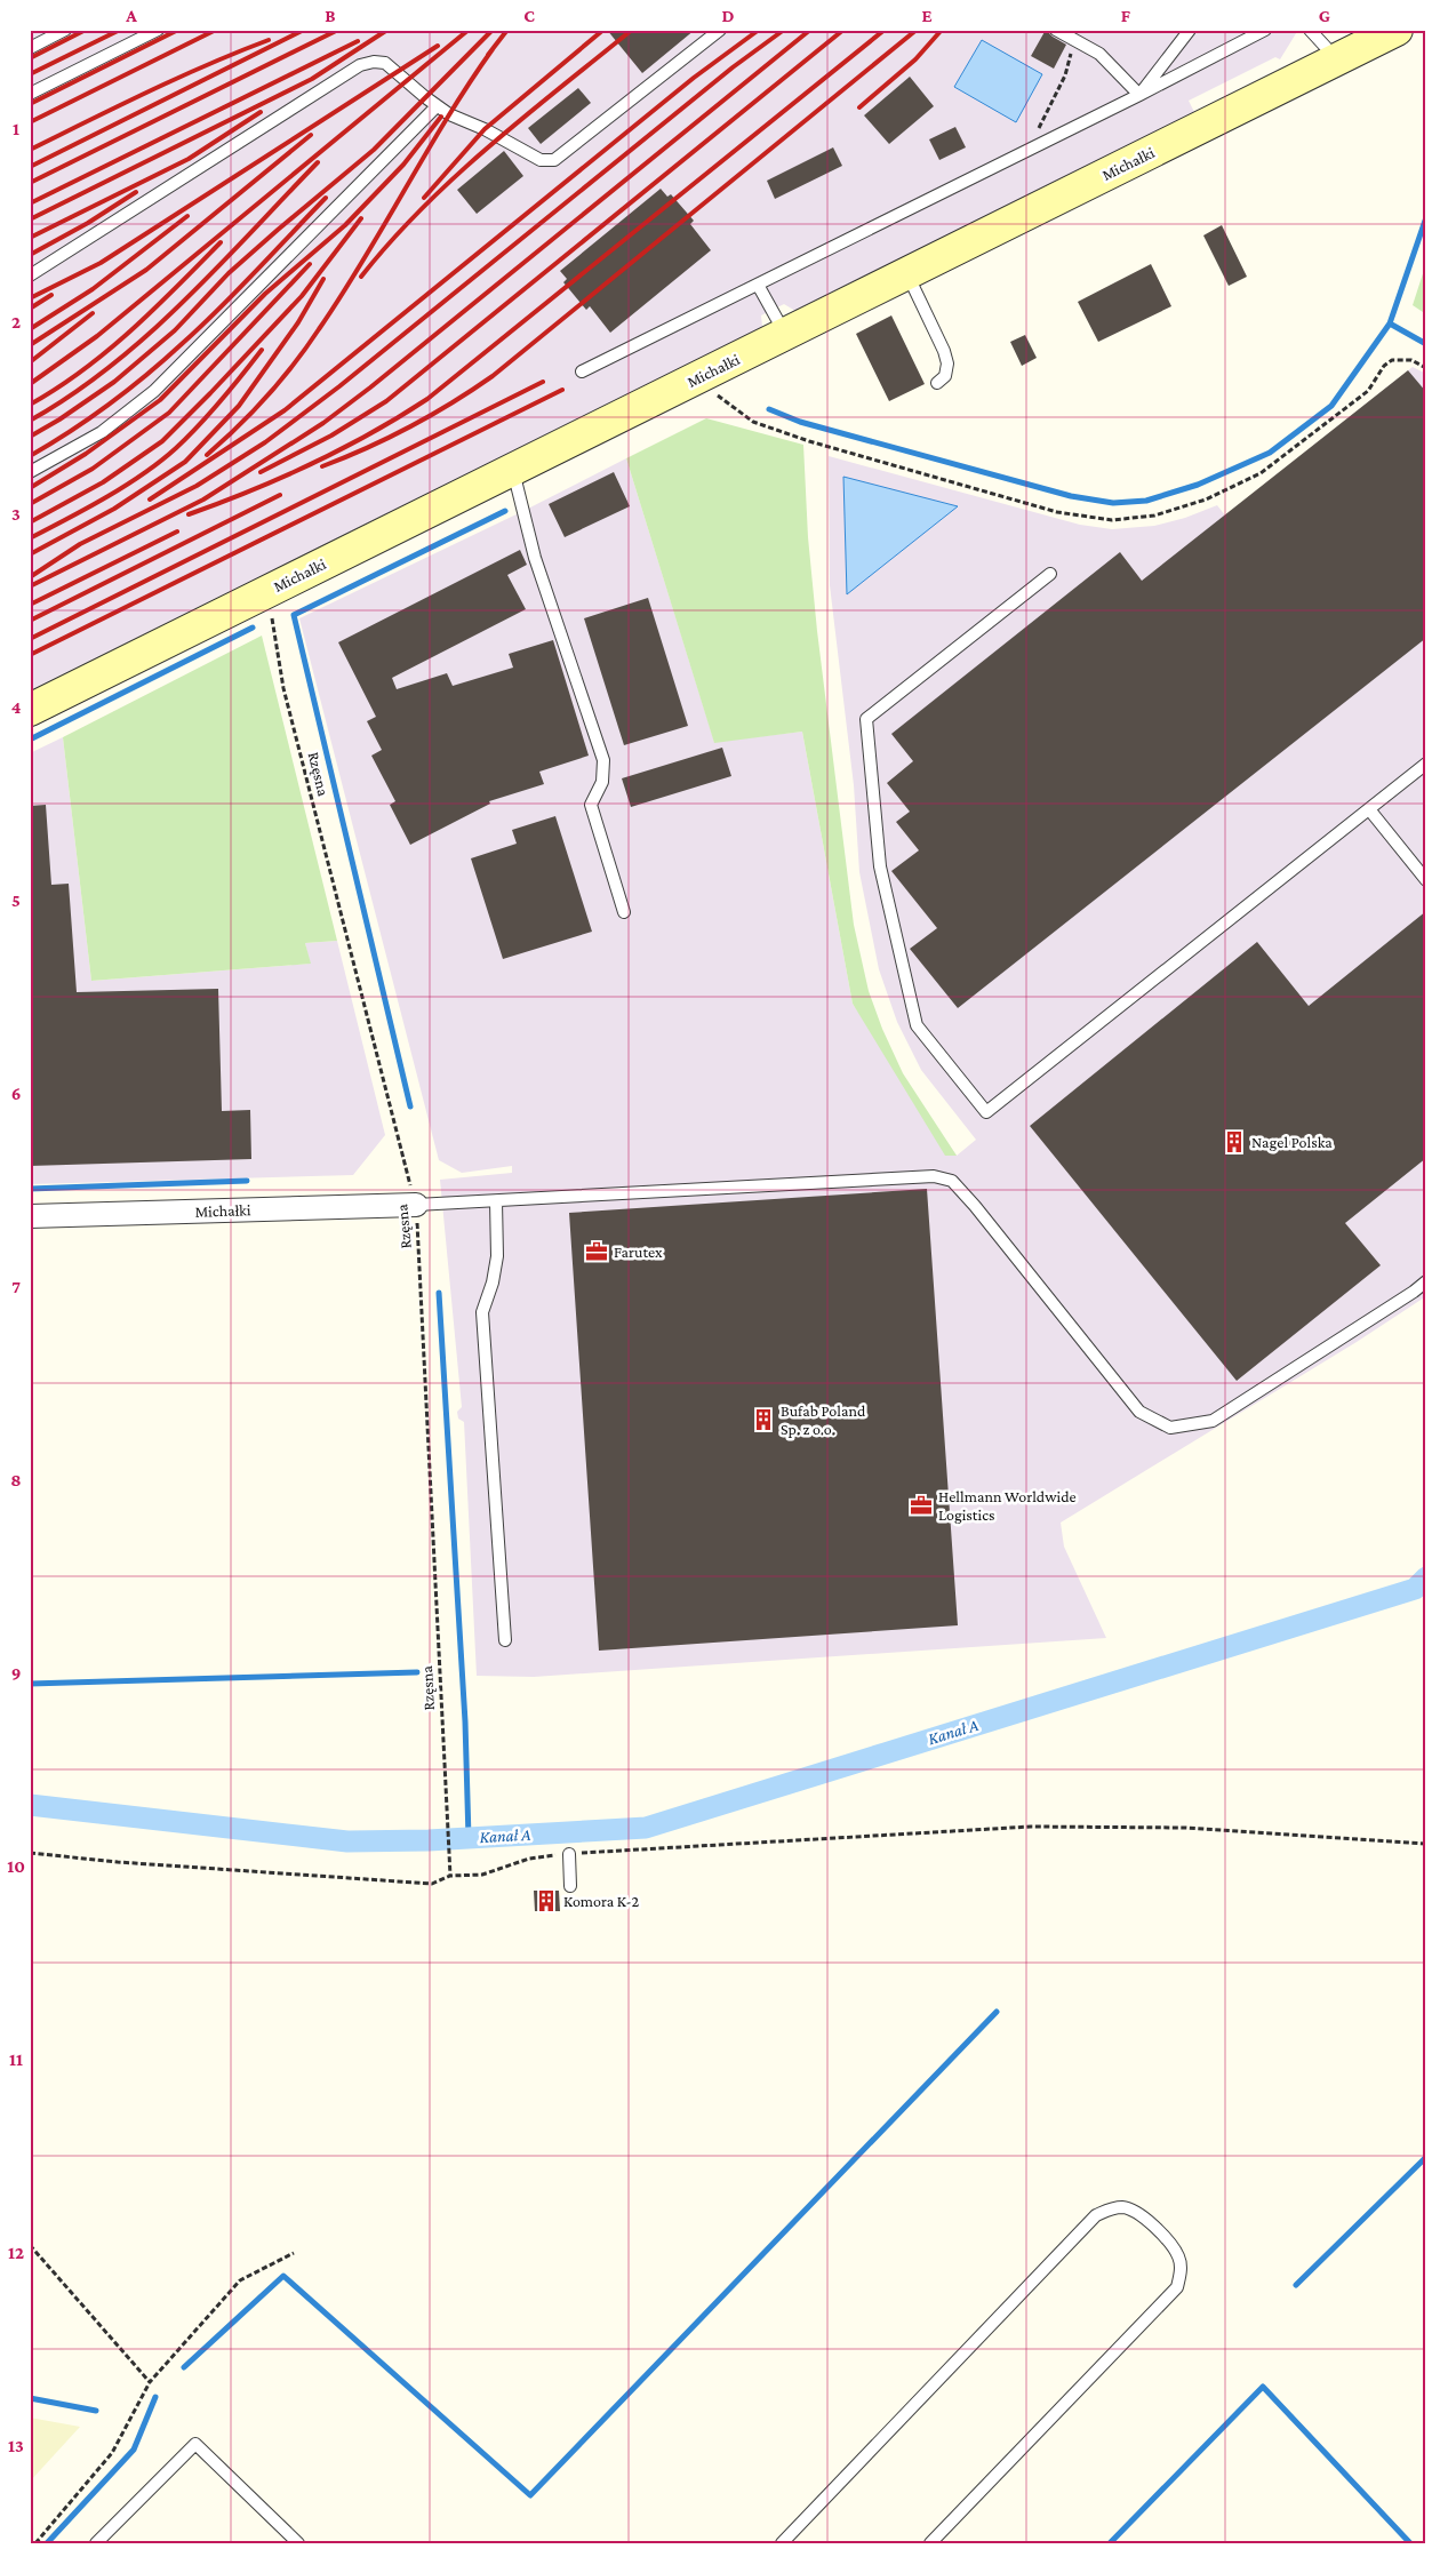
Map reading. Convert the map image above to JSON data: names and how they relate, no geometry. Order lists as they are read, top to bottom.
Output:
{
  "streets": {
    "street": ["Michałki"],
    "path": ["Rzęsna"]
  },
  "crossings": [
    ["Michałki", "Rzęsna"]
  ],
  "water": ["Kanał A"],
  "places": {
    "building": ["Nagel Polska", "Bufab Poland Sp. z o.o.", "Komora K-2"],
    "office": ["Farutex", "Hellmann Worldwide Logistics"]
  },
  "grid": {
    "columns": [
      "A",
      "B",
      "C",
      "D",
      "E",
      "F",
      "G"
    ],
    "rows": [
      "1",
      "2",
      "3",
      "4",
      "5",
      "6",
      "7",
      "8",
      "9",
      "10",
      "11",
      "12",
      "13"
    ]
  }
}
